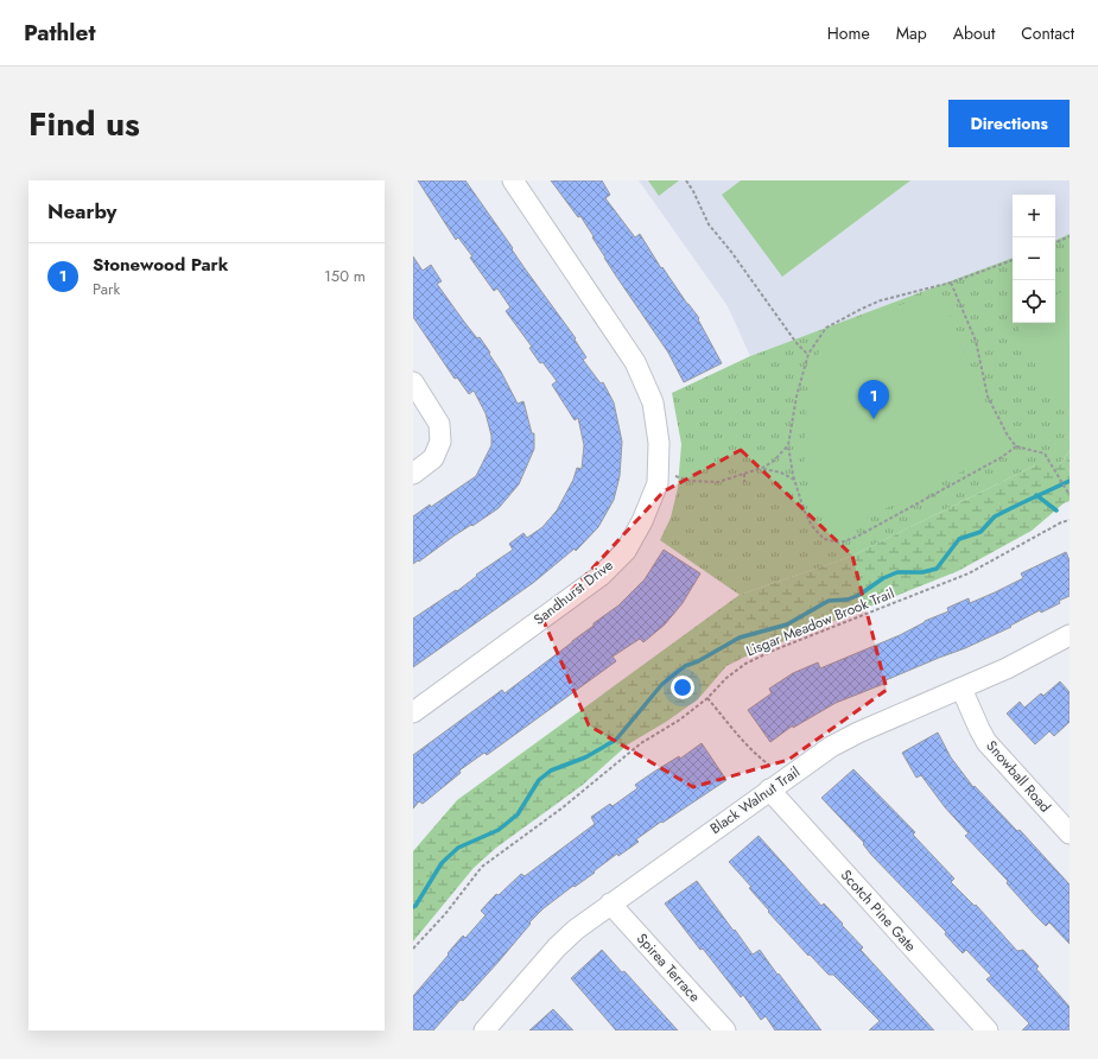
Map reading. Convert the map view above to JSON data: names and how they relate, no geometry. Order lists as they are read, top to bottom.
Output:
{
  "streets": {
    "street": [
      "Sandhurst Drive",
      "Snowball Road",
      "Black Walnut Trail",
      "Scotch Pine Gate",
      "Spirea Terrace"
    ],
    "path": ["Lisgar Meadow Brook Trail"]
  },
  "crossings": [
    ["Snowball Road", "Black Walnut Trail"],
    ["Black Walnut Trail", "Scotch Pine Gate"],
    ["Black Walnut Trail", "Spirea Terrace"]
  ],
  "page": {
    "header": "Pathlet",
    "nav": [
      "Home",
      "Map",
      "About",
      "Contact"
    ],
    "title": "Find us",
    "buttons": "Directions",
    "heading": "Nearby",
    "map_buttons": ["+", "−"],
    "list": [
      {
        "mark": "1",
        "name": "Stonewood Park",
        "note": "Park",
        "value": "150 m"
      }
    ],
    "pins": "1"
  }
}
